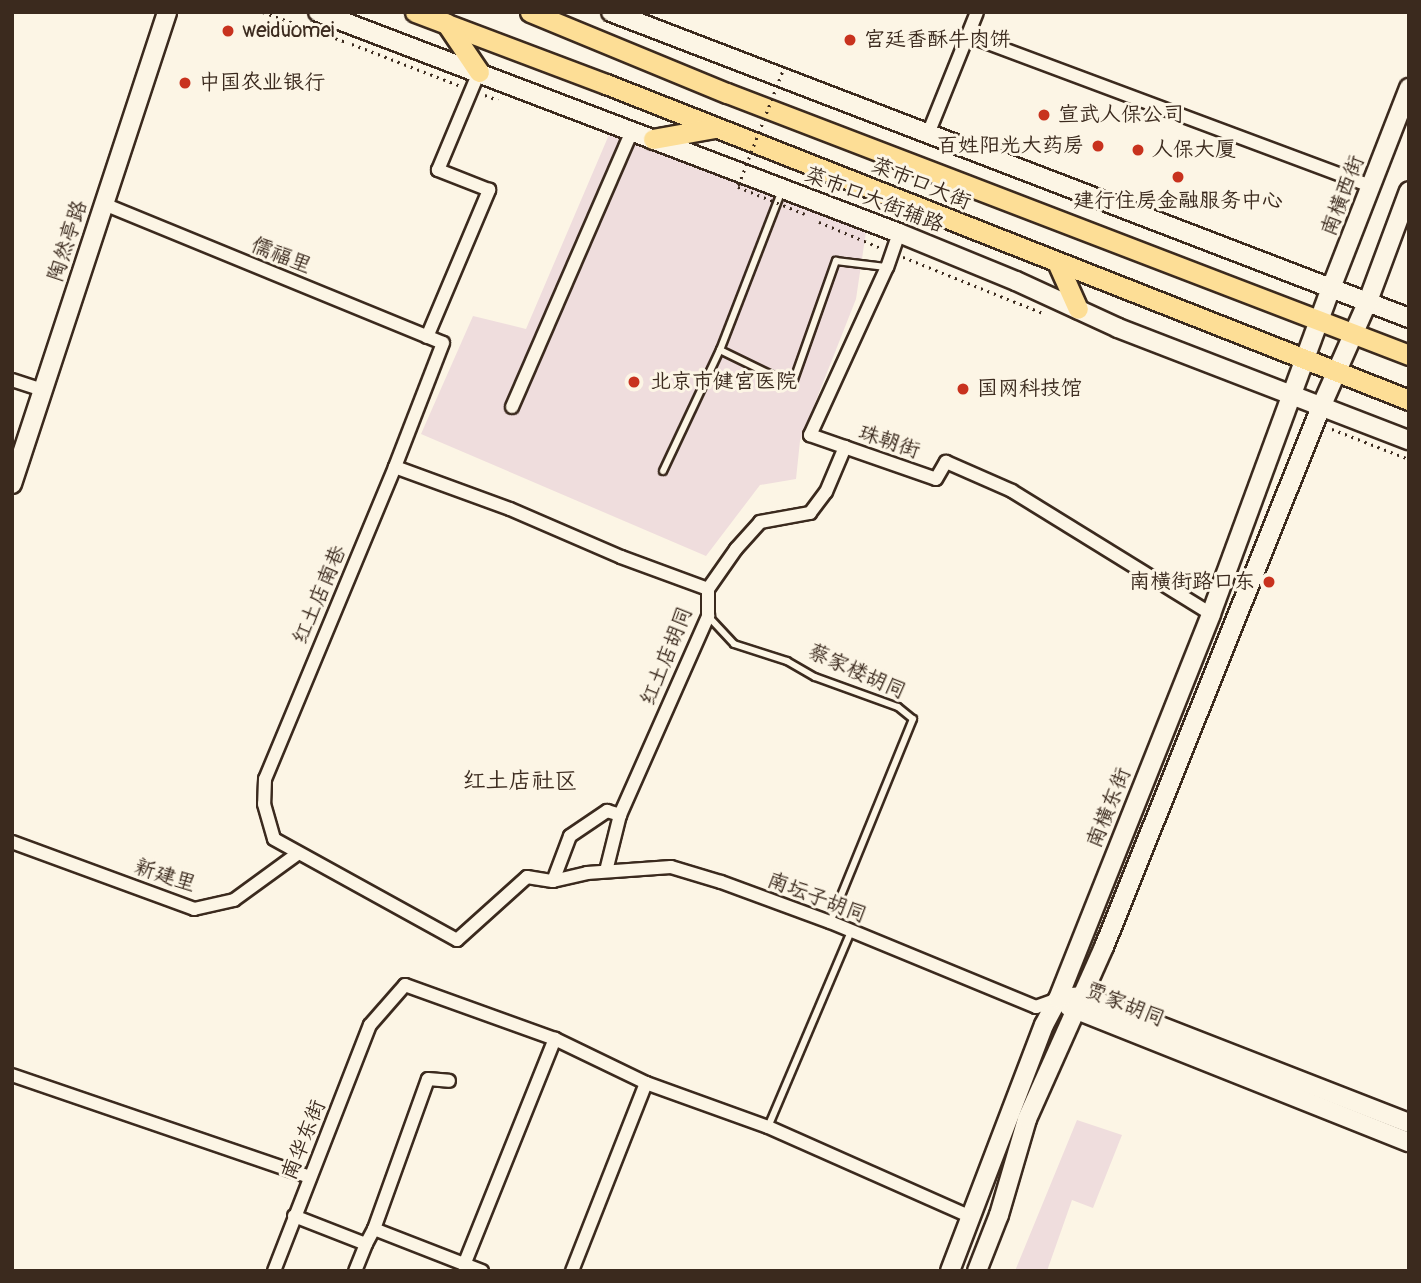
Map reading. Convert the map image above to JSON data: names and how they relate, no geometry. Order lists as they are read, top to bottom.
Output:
{
  "streets": {
    "main road": [
      "菜市口大街",
      "南横西街",
      "菜市口大街辅路",
      "陶然亭路",
      "南横东街",
      "贾家胡同"
    ],
    "street": [
      "儒福里",
      "珠朝街",
      "红土店南巷",
      "红土店胡同",
      "新建里",
      "南坛子胡同",
      "南华东街"
    ],
    "lane": ["蔡家楼胡同"]
  },
  "crossings": [
    ["菜市口大街", "南横西街"],
    ["菜市口大街", "南横东街"],
    ["南横西街", "南横东街"],
    ["菜市口大街辅路", "珠朝街"],
    ["菜市口大街辅路", "南横东街"],
    ["陶然亭路", "儒福里"],
    ["儒福里", "红土店南巷"],
    ["珠朝街", "红土店胡同"],
    ["珠朝街", "南横东街"],
    ["红土店南巷", "新建里"],
    ["红土店胡同", "蔡家楼胡同"],
    ["红土店胡同", "南坛子胡同"],
    ["蔡家楼胡同", "南坛子胡同"],
    ["南横东街", "南坛子胡同"],
    ["南横东街", "贾家胡同"],
    ["南坛子胡同", "贾家胡同"]
  ],
  "districts": ["红土店社区"],
  "places": [
    "weiduomei",
    "宫廷香酥牛肉饼",
    "中国农业银行",
    "宣武人保公司",
    "百姓阳光大药房",
    "人保大厦",
    "建行住房金融服务中心",
    "北京市健宫医院",
    "国网科技馆",
    "南横街路口东"
  ]
}
